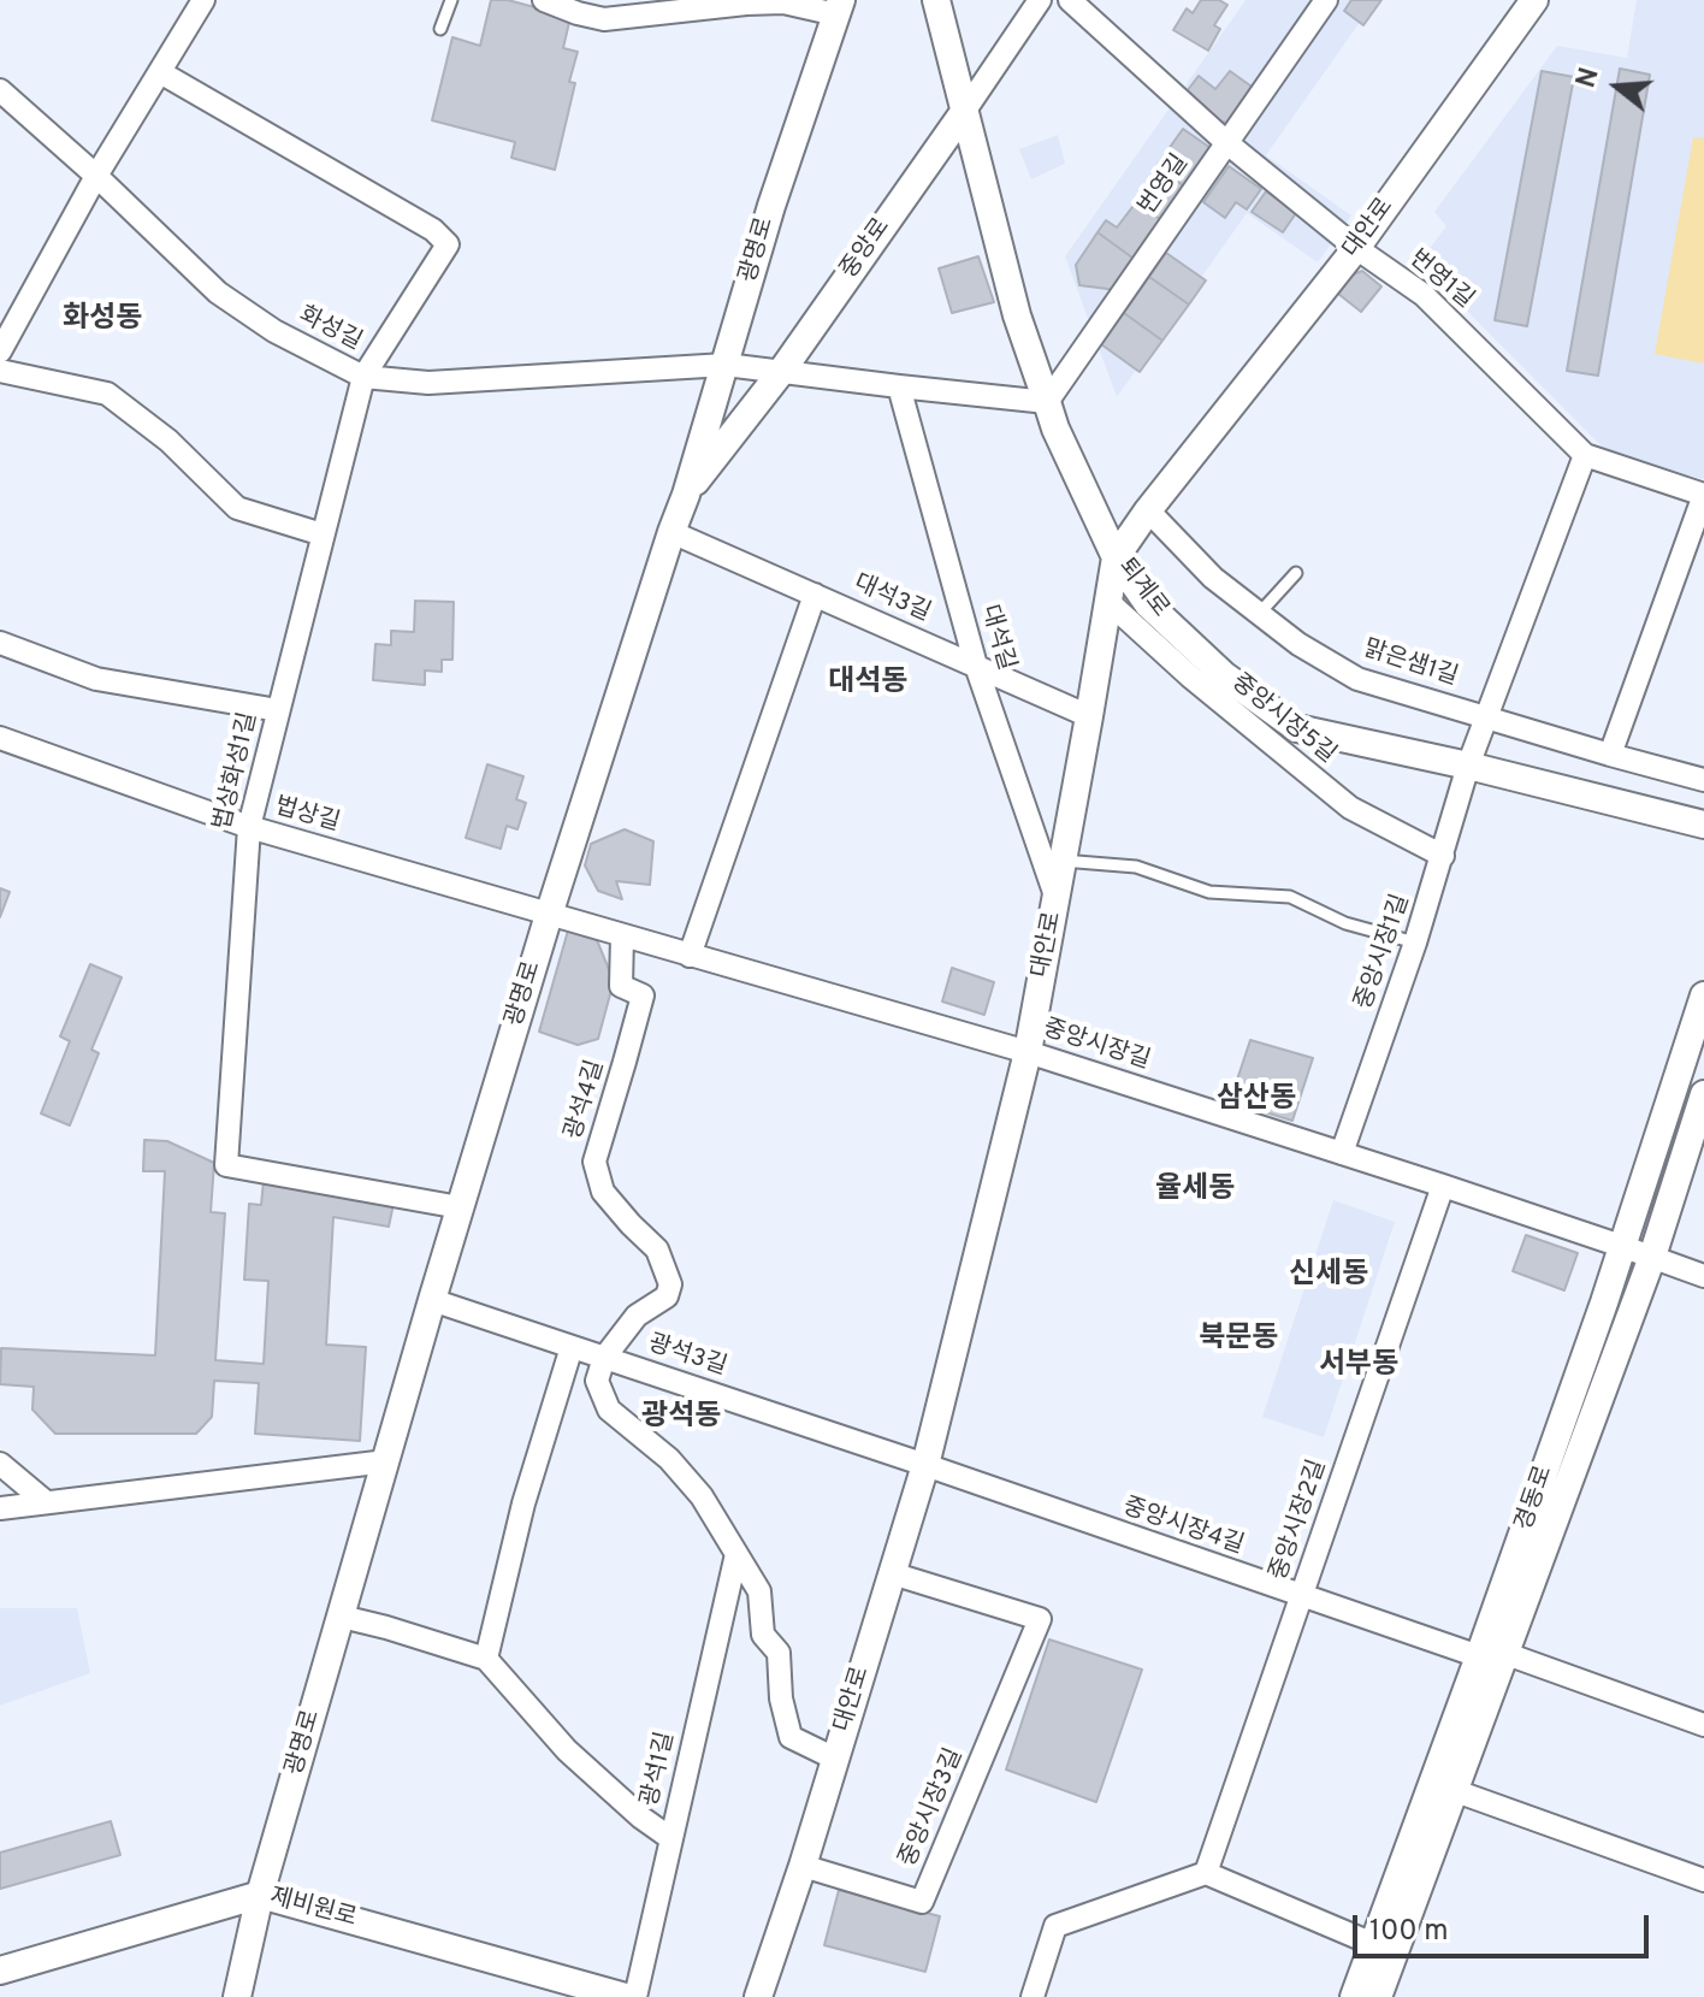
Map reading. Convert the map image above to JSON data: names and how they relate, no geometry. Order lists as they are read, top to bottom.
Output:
{
  "streets": {
    "street": [
      "번영길",
      "대안로",
      "중앙로",
      "광명로",
      "번영1길",
      "화성길",
      "퇴계로",
      "대석3길",
      "대석길",
      "맑은샘1길",
      "중앙시장5길",
      "법상화성1길",
      "법상길",
      "중앙시장1길",
      "중앙시장길",
      "광석4길",
      "광석3길",
      "경동로",
      "중앙시장2길",
      "중앙시장4길",
      "광석1길",
      "중앙시장3길",
      "제비원로"
    ]
  },
  "crossings": [
    ["번영길", "번영1길"],
    ["번영길", "화성길"],
    ["번영길", "퇴계로"],
    ["대안로", "번영1길"],
    ["대안로", "퇴계로"],
    ["대안로", "대석3길"],
    ["대안로", "대석길"],
    ["대안로", "맑은샘1길"],
    ["대안로", "중앙시장5길"],
    ["대안로", "중앙시장길"],
    ["대안로", "광석3길"],
    ["대안로", "중앙시장4길"],
    ["대안로", "중앙시장3길"],
    ["중앙로", "광명로"],
    ["중앙로", "화성길"],
    ["중앙로", "퇴계로"],
    ["광명로", "화성길"],
    ["광명로", "대석3길"],
    ["광명로", "법상화성1길"],
    ["광명로", "법상길"],
    ["광명로", "중앙시장길"],
    ["광명로", "광석3길"],
    ["광명로", "제비원로"],
    ["번영1길", "중앙시장1길"],
    ["화성길", "퇴계로"],
    ["화성길", "대석길"],
    ["화성길", "법상화성1길"],
    ["퇴계로", "중앙시장1길"],
    ["대석3길", "대석길"],
    ["맑은샘1길", "중앙시장1길"],
    ["중앙시장5길", "중앙시장1길"],
    ["법상화성1길", "법상길"],
    ["법상길", "중앙시장길"],
    ["중앙시장1길", "중앙시장길"],
    ["중앙시장길", "광석4길"],
    ["중앙시장길", "경동로"],
    ["중앙시장길", "중앙시장2길"],
    ["광석4길", "광석3길"],
    ["광석3길", "중앙시장4길"],
    ["경동로", "중앙시장4길"],
    ["중앙시장2길", "중앙시장4길"]
  ],
  "districts": [
    "화성동",
    "대석동",
    "삼산동",
    "율세동",
    "신세동",
    "북문동",
    "서부동",
    "광석동"
  ],
  "scale_bar": "100 m",
  "north": "left"
}
